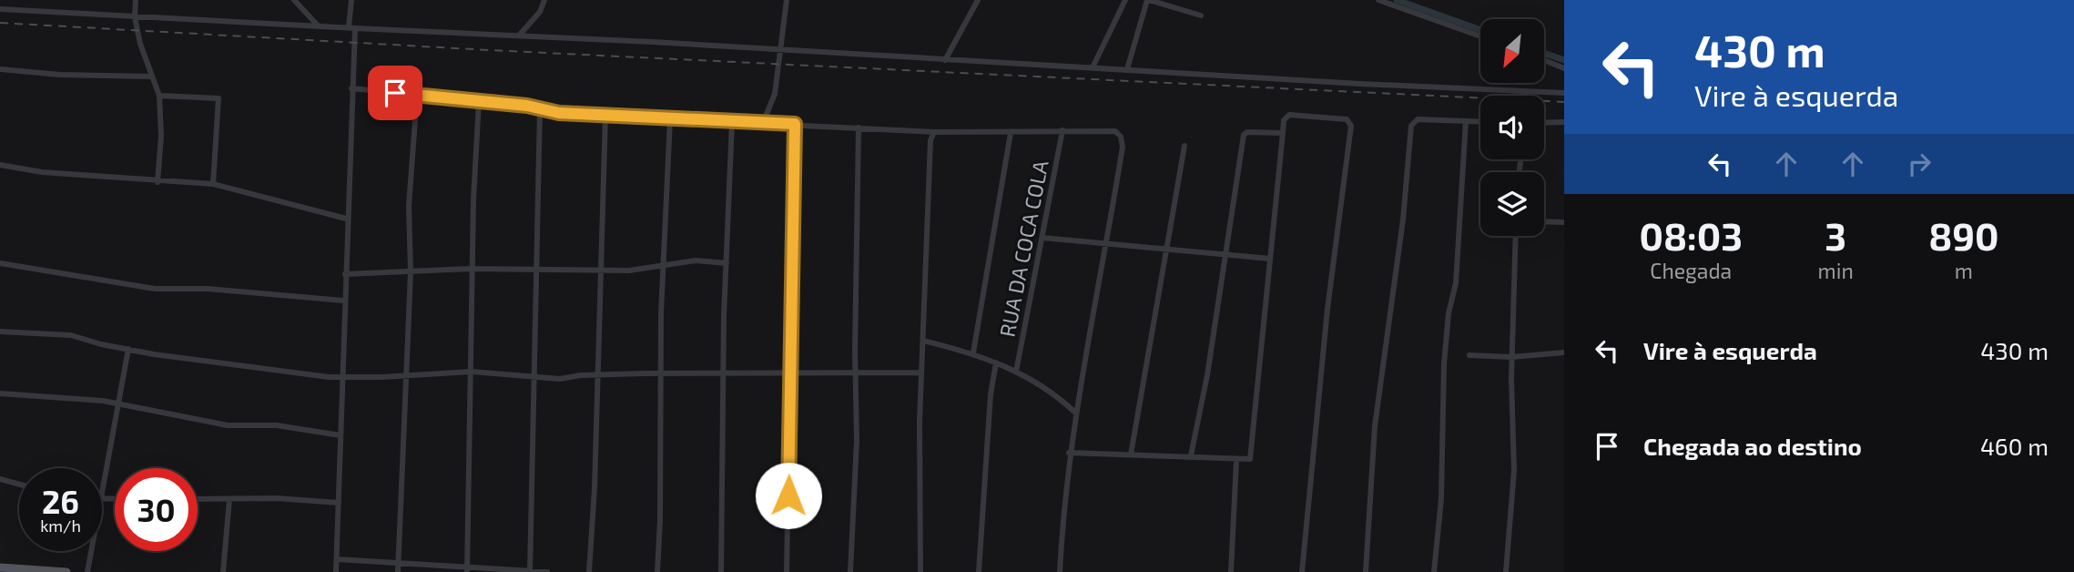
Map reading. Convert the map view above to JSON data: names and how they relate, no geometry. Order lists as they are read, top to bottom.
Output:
{
  "streets": {
    "street": ["RUA DA COCA COLA"]
  },
  "north": "bottom left",
  "page": {
    "turn": ["430 m", "Vire à esquerda"],
    "eta": [
      "08:03",
      "Chegada",
      "3",
      "min",
      "890",
      "m"
    ],
    "list": [
      {
        "name": "Vire à esquerda",
        "value": "430 m"
      },
      {
        "name": "Chegada ao destino",
        "value": "460 m"
      }
    ],
    "speed": "26 km/h",
    "limit": "30"
  }
}
